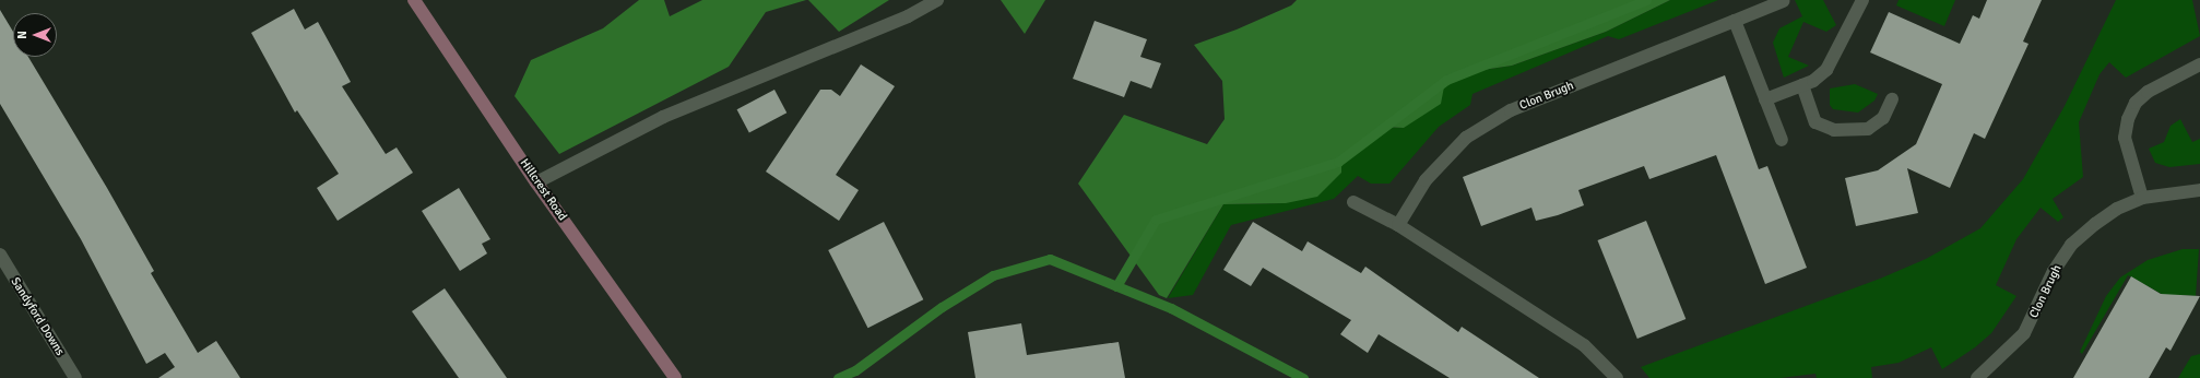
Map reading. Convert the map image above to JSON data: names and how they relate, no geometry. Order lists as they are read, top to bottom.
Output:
{
  "streets": {
    "street": ["Clon Brugh", "Hillcrest Road", "Sandyford Downs"]
  },
  "north": "left"
}
